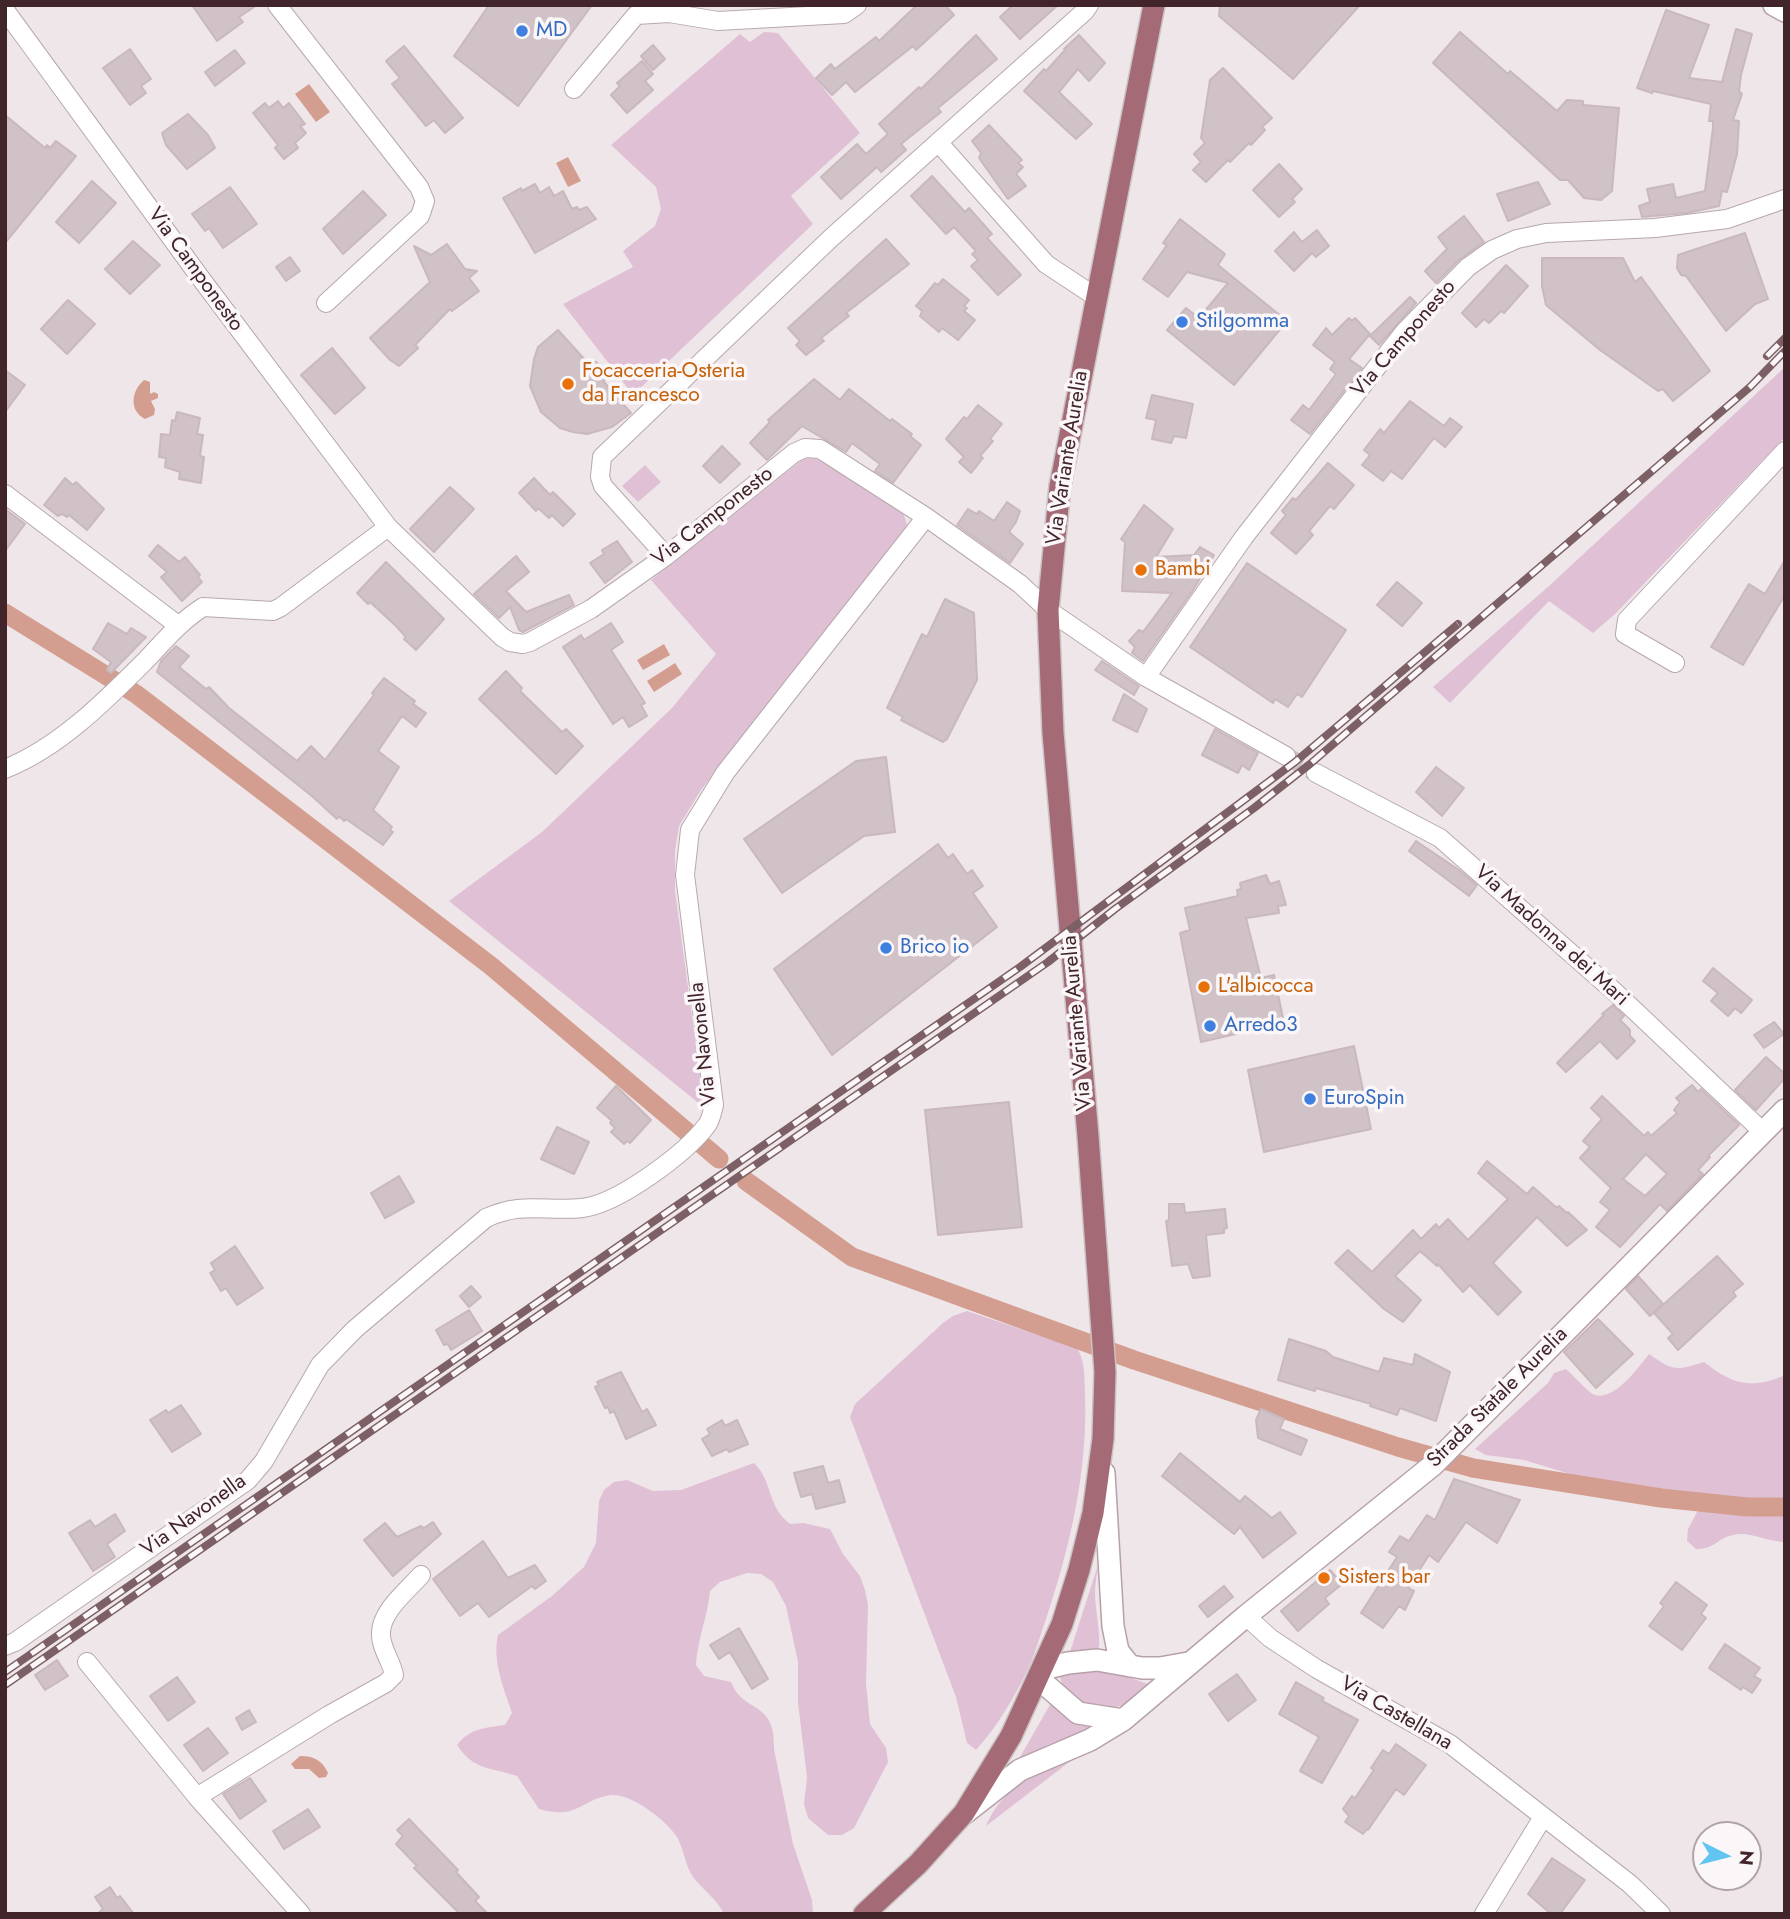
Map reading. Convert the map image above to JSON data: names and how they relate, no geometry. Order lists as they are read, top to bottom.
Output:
{
  "streets": {
    "main road": ["Via Variante Aurelia", "Strada Statale Aurelia"],
    "street": [
      "Via Camponesto",
      "Via Madonna dei Mari",
      "Via Navonella",
      "Via Castellana"
    ]
  },
  "crossings": [
    ["Via Camponesto", "Via Variante Aurelia"],
    ["Via Camponesto", "Via Navonella"],
    ["Via Variante Aurelia", "Strada Statale Aurelia"],
    ["Via Madonna dei Mari", "Strada Statale Aurelia"],
    ["Strada Statale Aurelia", "Via Castellana"]
  ],
  "places": [
    "MD",
    "Stilgomma",
    "Focacceria-Osteria da Francesco",
    "Bambi",
    "Brico io",
    "L'albicocca",
    "Arredo3",
    "EuroSpin",
    "Sisters bar"
  ],
  "north": "right"
}
